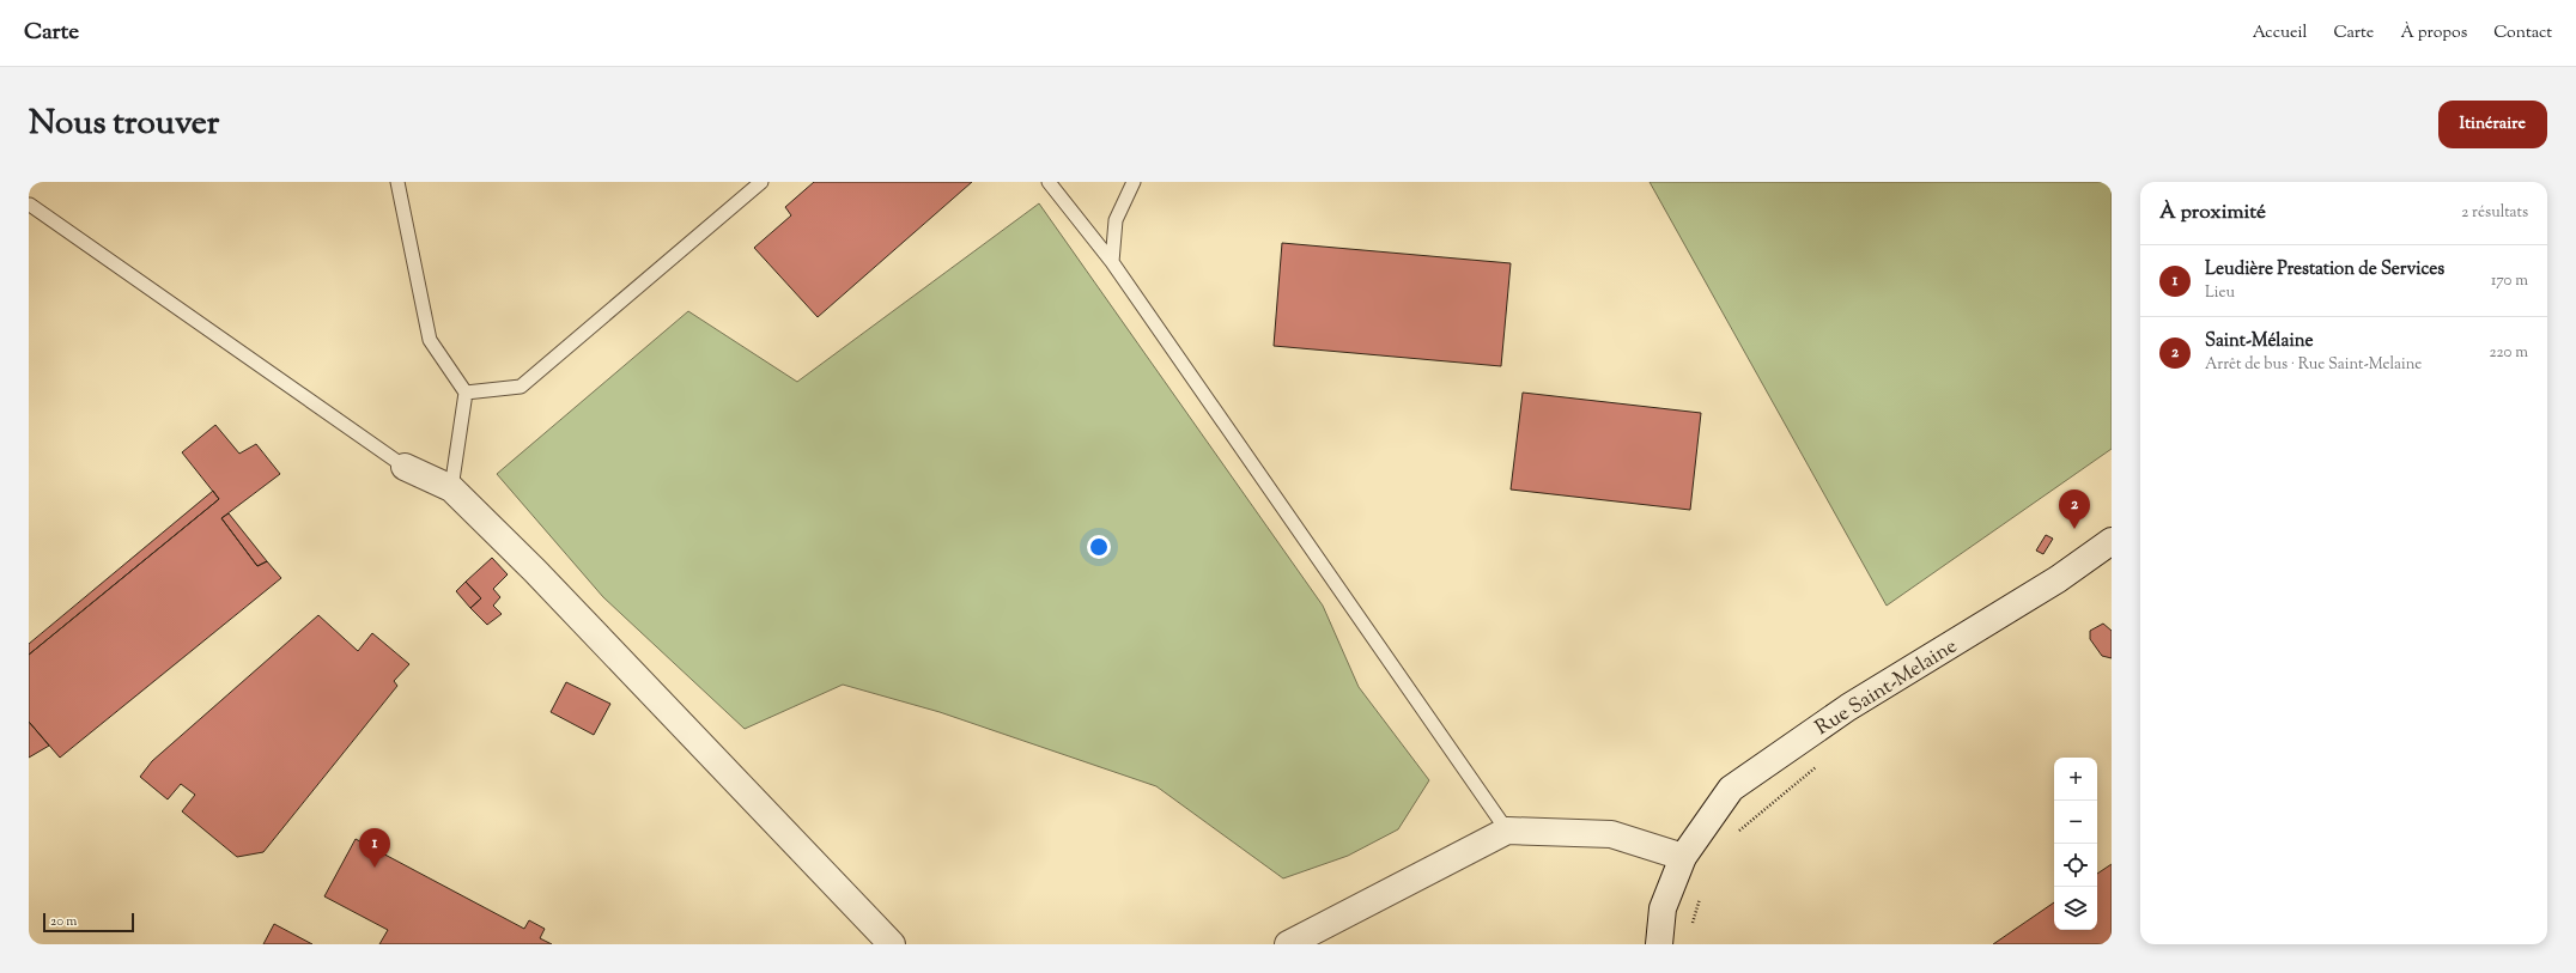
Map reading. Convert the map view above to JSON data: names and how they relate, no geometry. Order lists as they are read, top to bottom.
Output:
{
  "streets": {
    "street": ["Rue Saint-Melaine"]
  },
  "scale_bar": "20 m",
  "page": {
    "header": "Carte",
    "nav": [
      "Accueil",
      "Carte",
      "À propos",
      "Contact"
    ],
    "title": "Nous trouver",
    "buttons": "Itinéraire",
    "heading": ["À proximité", "2 résultats"],
    "list": [
      {
        "mark": "1",
        "name": "Leudière Prestation de Services",
        "note": "Lieu",
        "value": "170 m"
      },
      {
        "mark": "2",
        "name": "Saint-Mélaine",
        "note": "Arrêt de bus · Rue Saint-Melaine",
        "value": "220 m"
      }
    ],
    "pins": ["2", "1"],
    "map_buttons": ["+", "−"],
    "scale": "20 m"
  }
}
